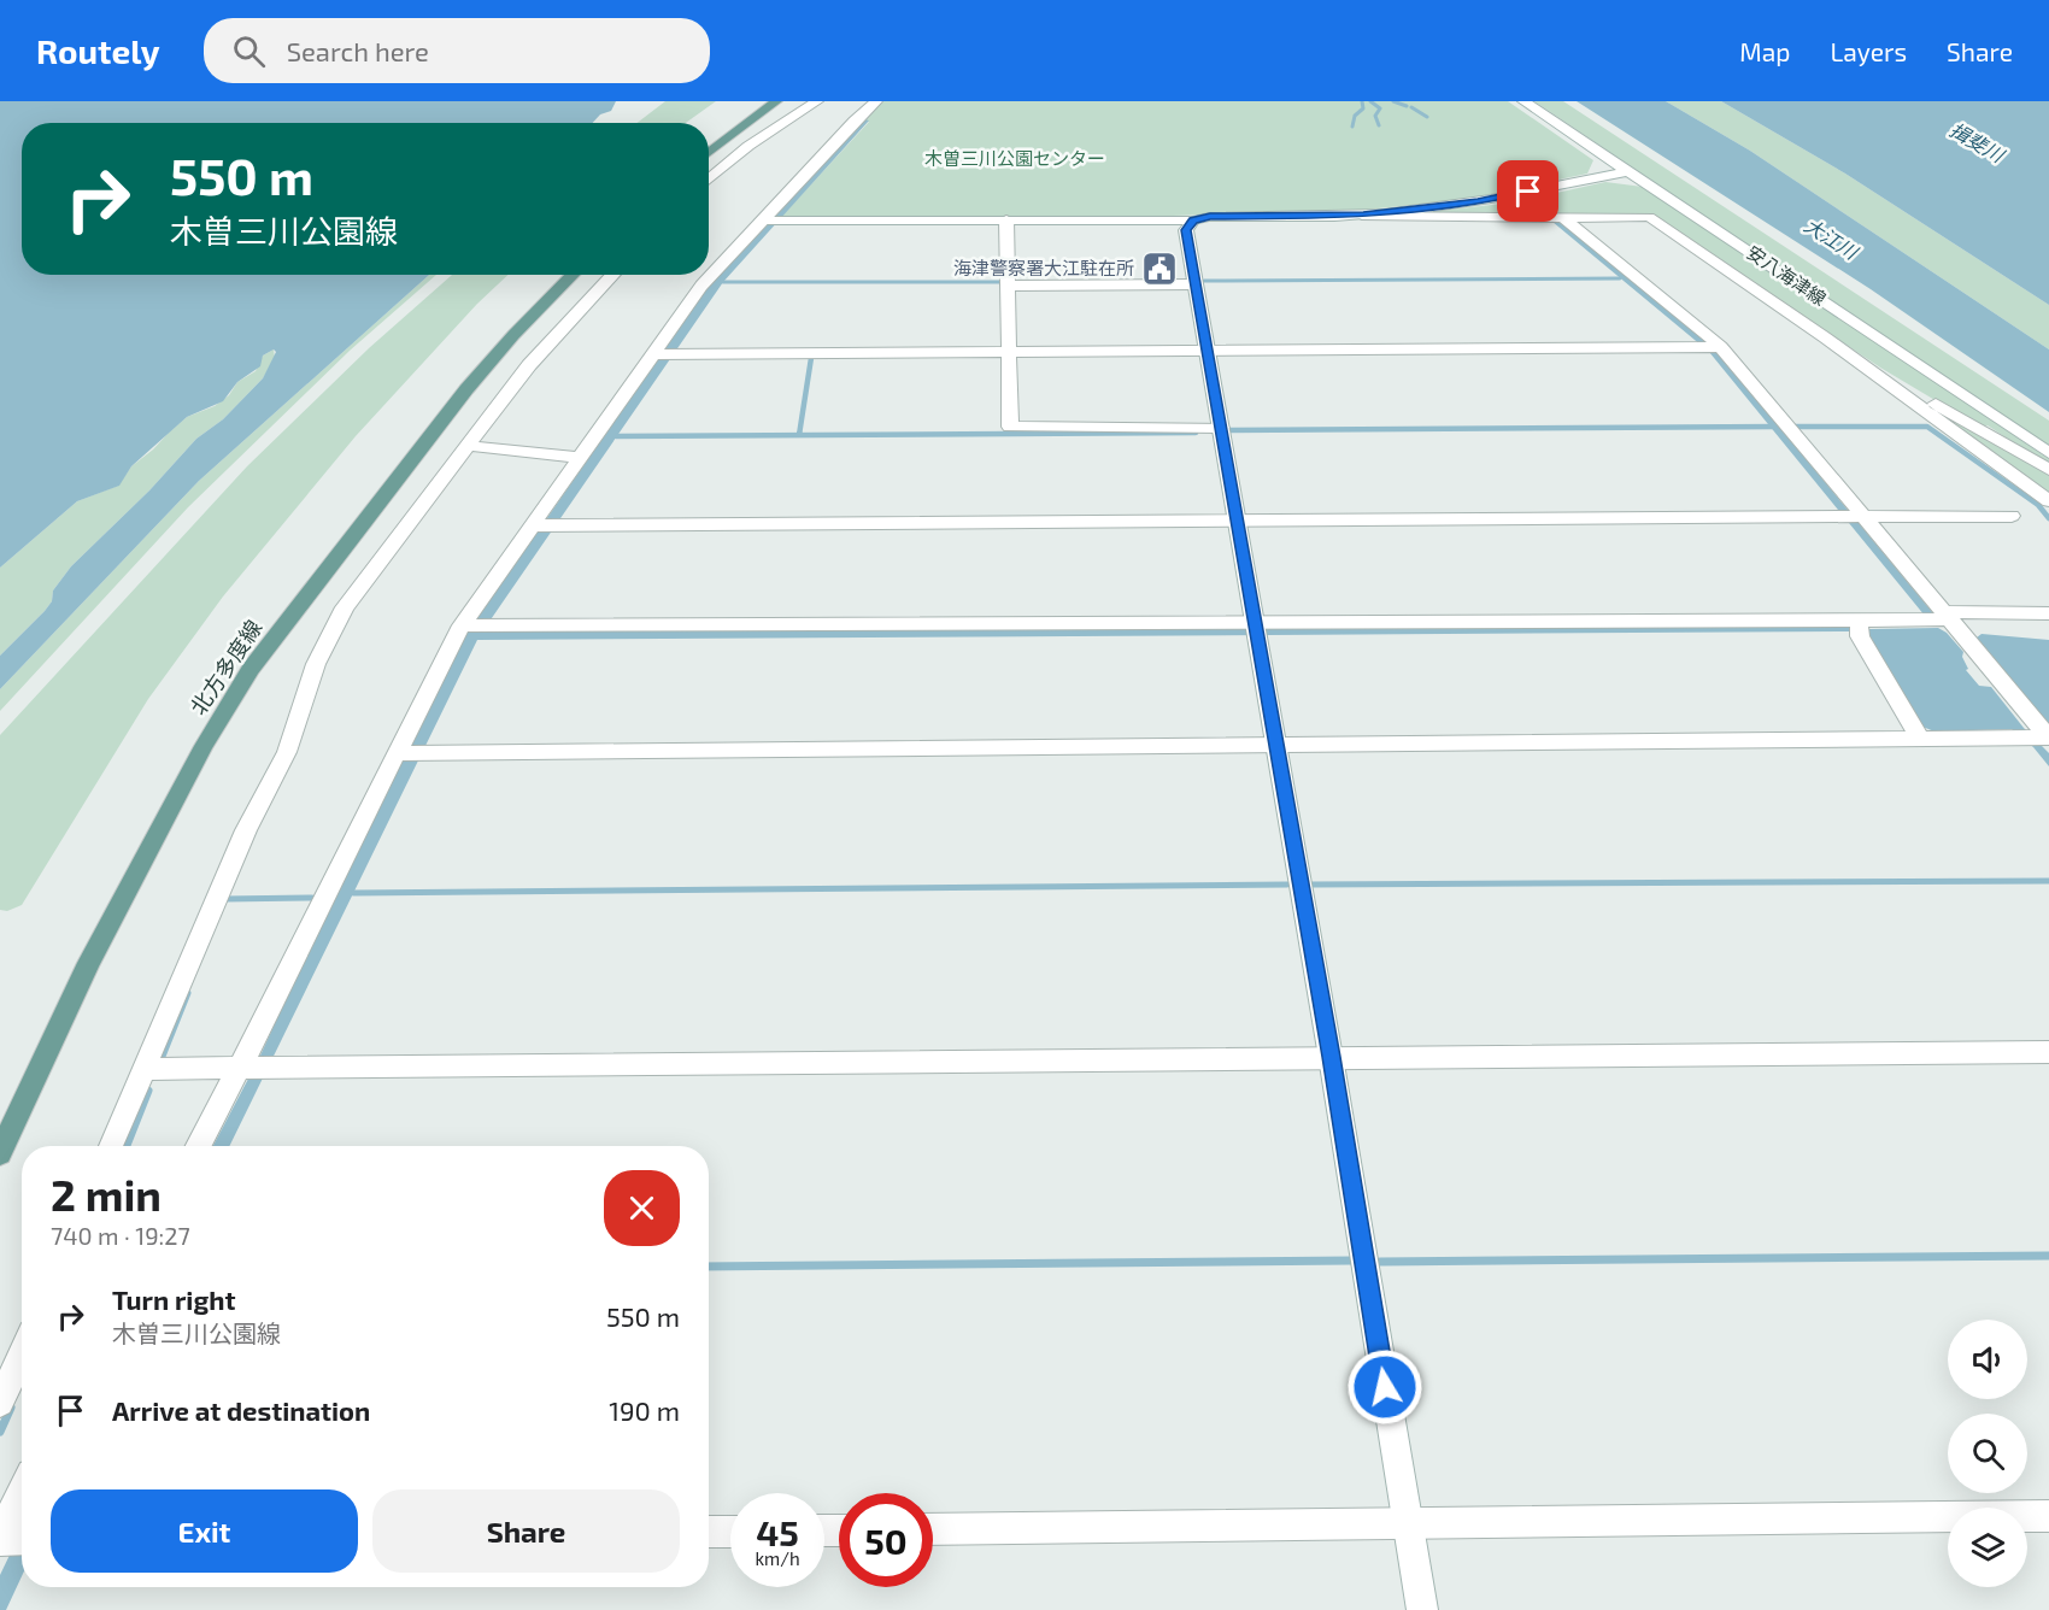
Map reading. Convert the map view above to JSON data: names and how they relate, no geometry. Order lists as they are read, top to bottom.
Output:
{
  "streets": {
    "main road": ["北方多度線"],
    "street": ["安八海津線"]
  },
  "water": ["揖斐川", "大江川"],
  "parks": ["木曽三川公園センター"],
  "places": {
    "public building": ["海津警察署大江駐在所"]
  },
  "page": {
    "header": "Routely",
    "search": "Search here",
    "nav": ["Map", "Layers", "Share"],
    "turn": ["550 m", "木曽三川公園線"],
    "heading": ["2 min", "740 m · 19:27"],
    "list": [
      {
        "name": "Turn right",
        "note": "木曽三川公園線",
        "value": "550 m"
      },
      {
        "name": "Arrive at destination",
        "value": "190 m"
      }
    ],
    "buttons": ["Exit", "Share"],
    "speed": "45 km/h",
    "limit": "50"
  }
}
